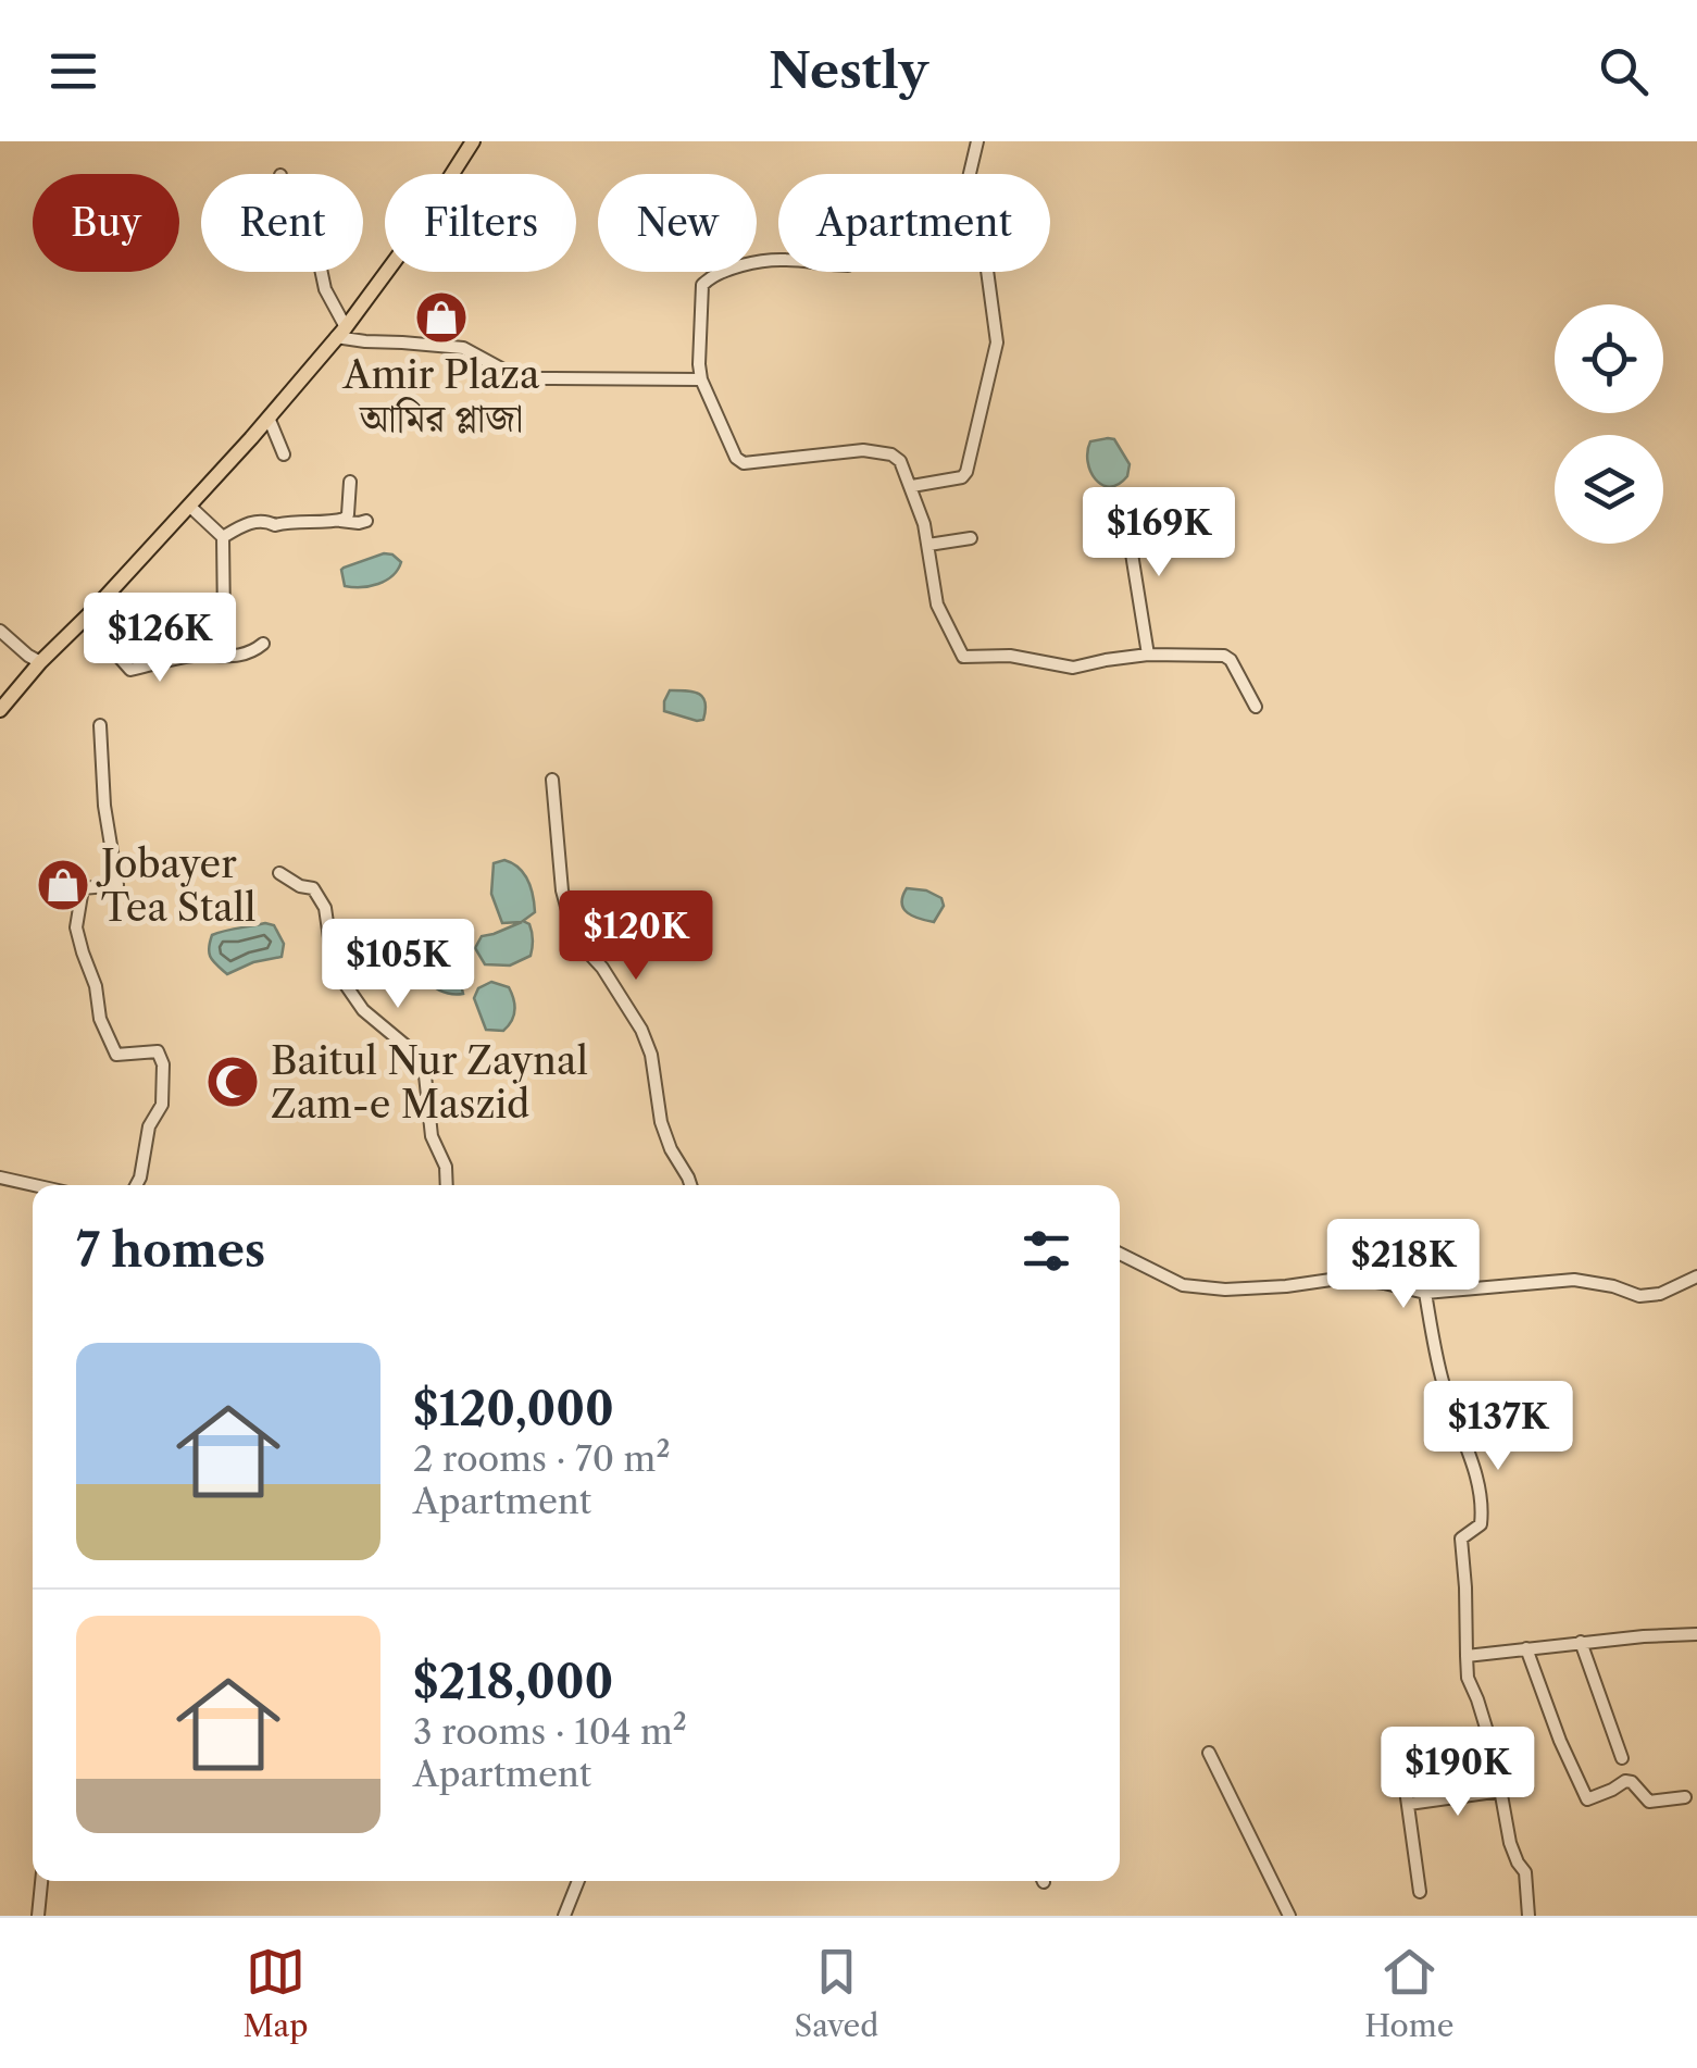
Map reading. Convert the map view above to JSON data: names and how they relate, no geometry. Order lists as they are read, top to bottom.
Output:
{
  "places": {
    "shop": ["Amir Plaza আমির প্লাজা", "Jobayer Tea Stall"],
    "mosque": ["Baitul Nur Zaynal Zam-e Maszid"]
  },
  "page": {
    "header": "Nestly",
    "chip": [
      "Buy",
      "Rent",
      "Filters",
      "New",
      "Apartment"
    ],
    "price": [
      "$169K",
      "$126K",
      "$120K",
      "$105K",
      "$218K",
      "$137K",
      "$190K"
    ],
    "heading": "7 homes",
    "list": [
      {
        "name": "$120,000",
        "note": "2 rooms · 70 m² · Apartment"
      },
      {
        "name": "$218,000",
        "note": "3 rooms · 104 m² · Apartment"
      }
    ],
    "tabs": ["Map", "Saved", "Home"]
  }
}
